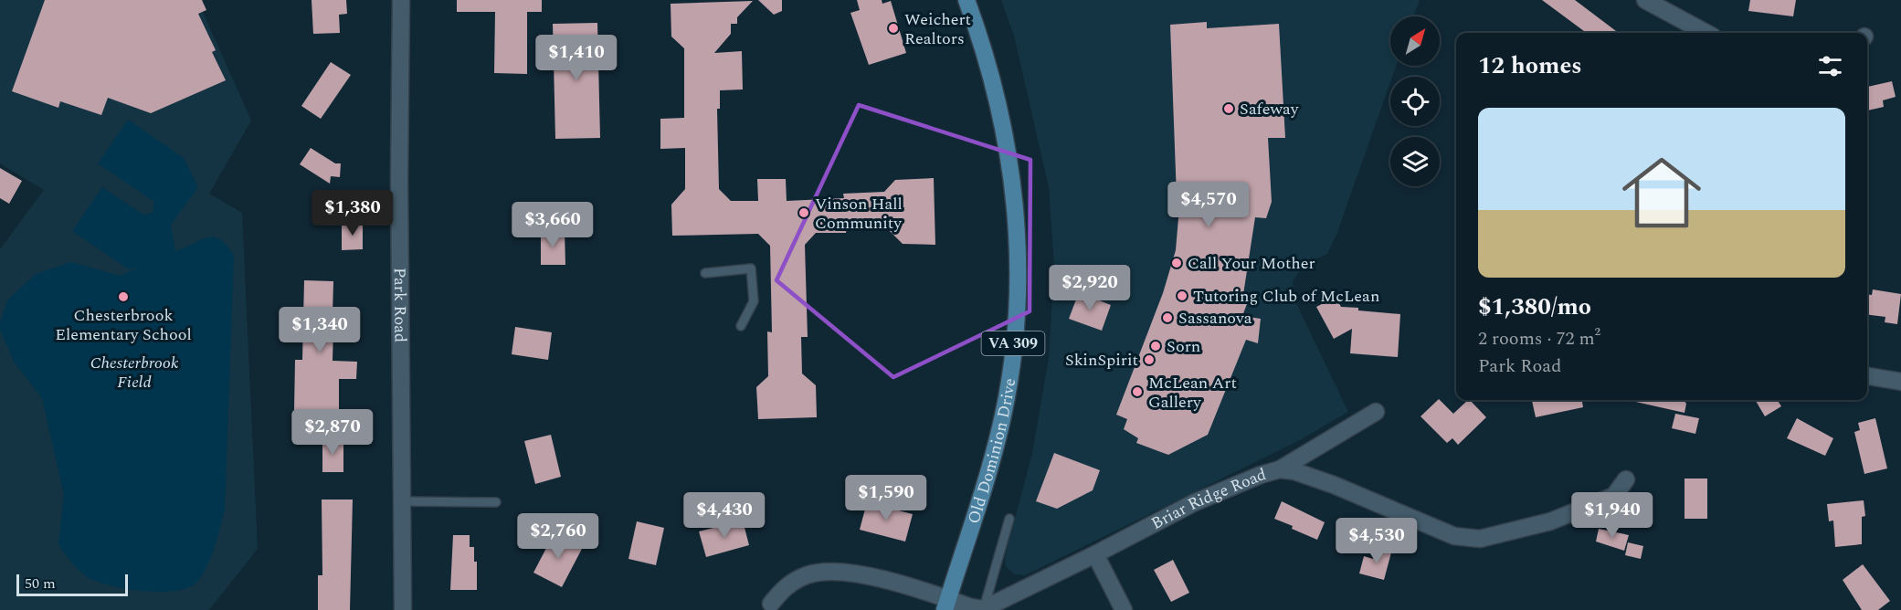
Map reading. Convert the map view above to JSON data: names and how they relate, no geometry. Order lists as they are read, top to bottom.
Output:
{
  "streets": {
    "main road": ["VA 309", "Old Dominion Drive"],
    "street": ["Park Road", "Briar Ridge Road"]
  },
  "parks": ["Chesterbrook Field"],
  "places": [
    "Weichert Realtors",
    "Safeway",
    "Vinson Hall Community",
    "Call Your Mother",
    "Tutoring Club of McLean",
    "Chesterbrook Elementary School",
    "Sassanova",
    "Sorn",
    "SkinSpirit",
    "McLean Art Gallery"
  ],
  "scale_bar": "50 m",
  "north": "top right",
  "page": {
    "heading": "12 homes",
    "price": [
      "$1,410",
      "$4,570",
      "$1,380",
      "$3,660",
      "$2,920",
      "$1,340",
      "$2,870",
      "$1,590",
      "$4,430",
      "$1,940",
      "$2,760",
      "$4,530"
    ],
    "list": [
      {
        "name": "$1,380/mo",
        "note": "2 rooms · 72 m² · Park Road"
      }
    ],
    "scale": "50 m"
  }
}
